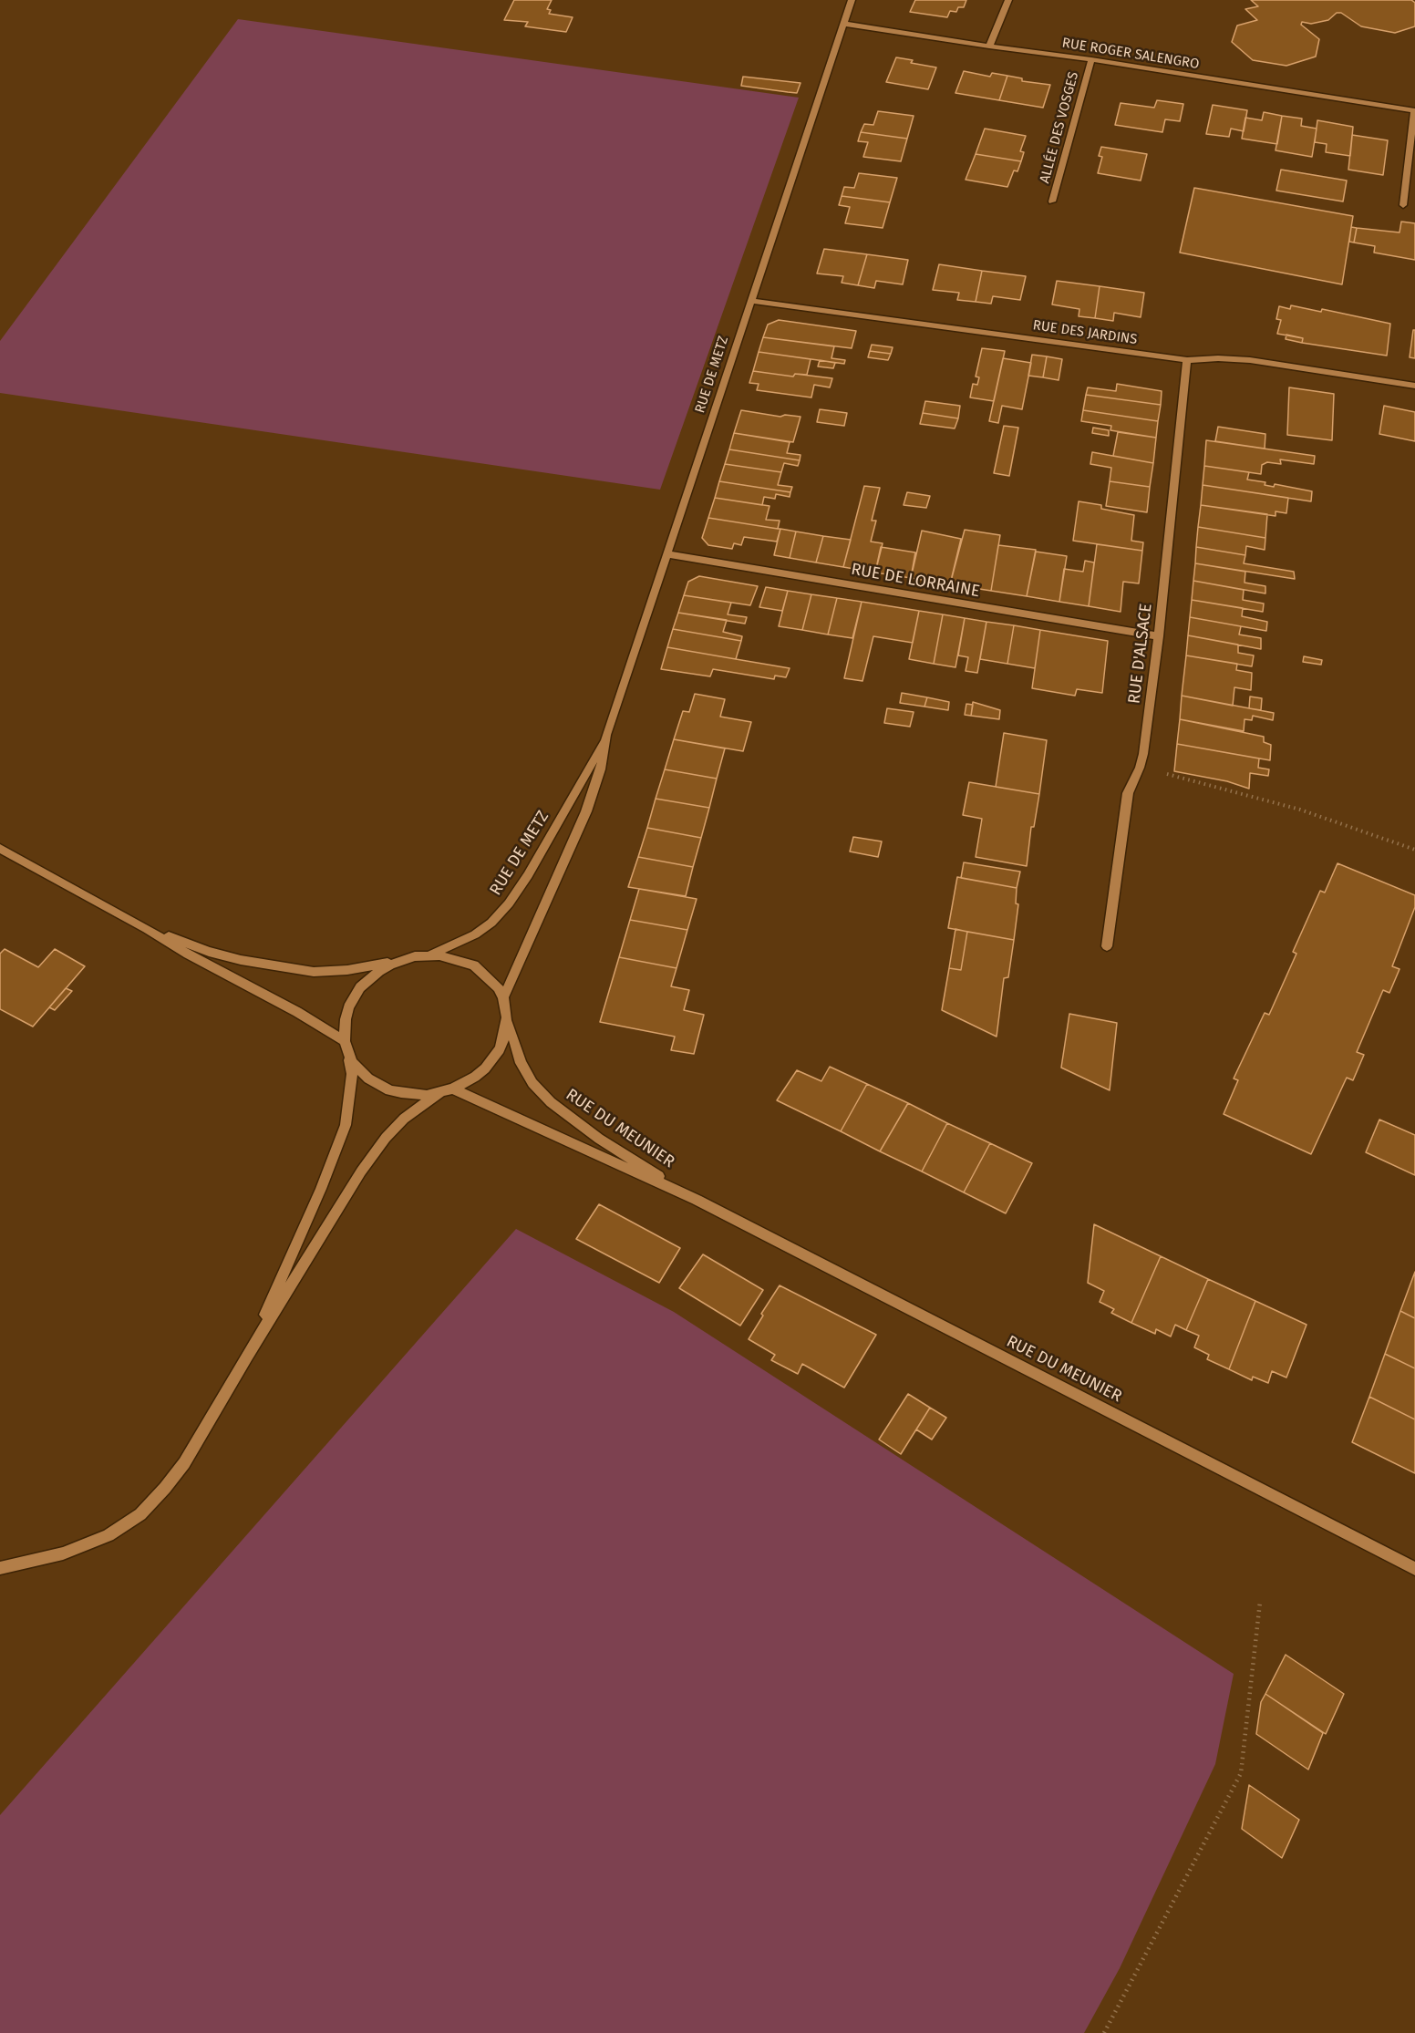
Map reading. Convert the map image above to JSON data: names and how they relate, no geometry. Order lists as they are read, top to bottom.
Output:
{
  "streets": {
    "street": [
      "RUE ROGER SALENGRO",
      "ALLÉE DES VOSGES",
      "RUE DES JARDINS",
      "RUE DE METZ",
      "RUE DE LORRAINE",
      "RUE D'ALSACE",
      "RUE DU MEUNIER"
    ]
  },
  "crossings": [
    ["RUE ROGER SALENGRO", "ALLÉE DES VOSGES"],
    ["RUE ROGER SALENGRO", "RUE DE METZ"],
    ["RUE DES JARDINS", "RUE DE METZ"],
    ["RUE DES JARDINS", "RUE D'ALSACE"],
    ["RUE DE METZ", "RUE DE LORRAINE"],
    ["RUE DE METZ", "RUE DU MEUNIER"],
    ["RUE DE LORRAINE", "RUE D'ALSACE"]
  ]
}
